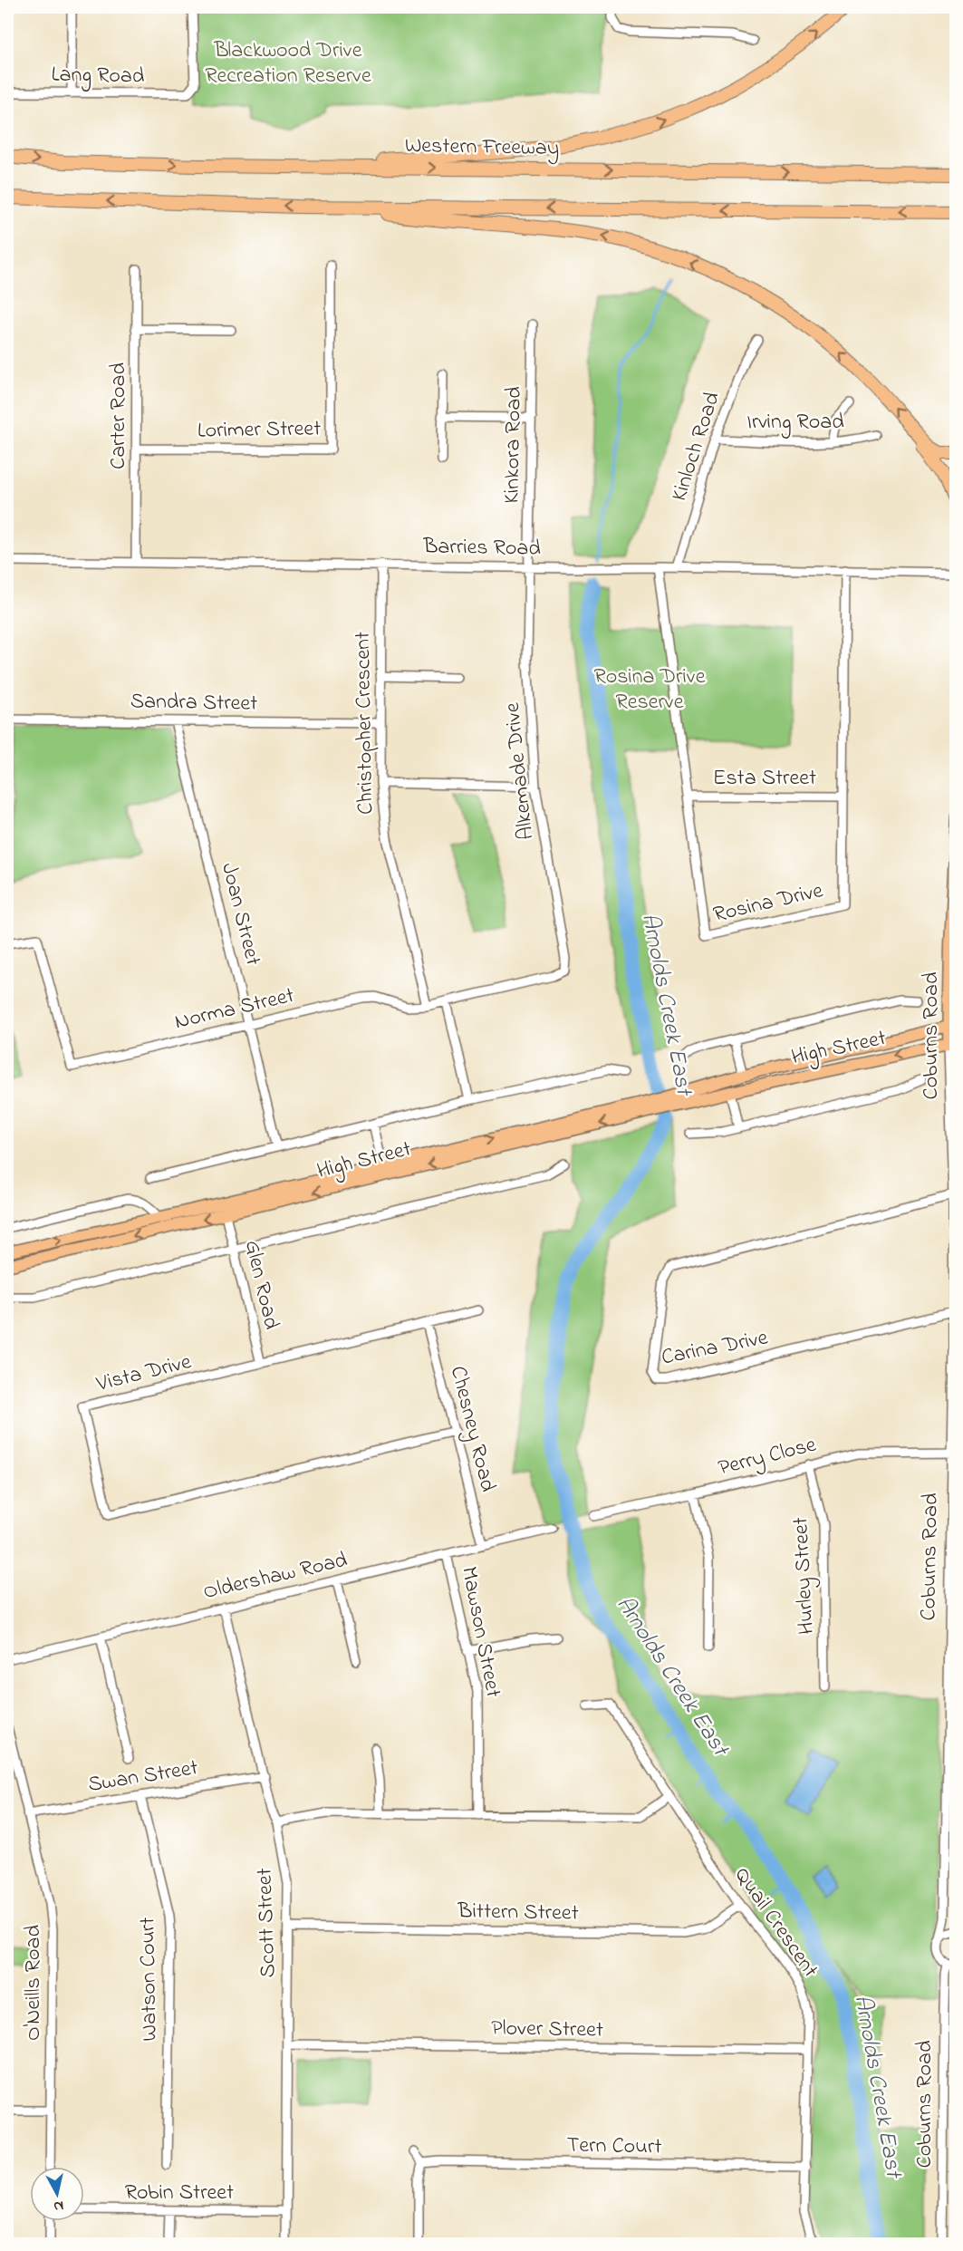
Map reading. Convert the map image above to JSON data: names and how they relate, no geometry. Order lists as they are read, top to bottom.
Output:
{
  "streets": {
    "highway": ["Western Freeway"],
    "main road": ["Coburns Road", "High Street"],
    "street": [
      "Lang Road",
      "Carter Road",
      "Irving Road",
      "Lorimer Street",
      "Kinkora Road",
      "Kinloch Road",
      "Barries Road",
      "Sandra Street",
      "Christopher Crescent",
      "Alkemade Drive",
      "Esta Street",
      "Rosina Drive",
      "Joan Street",
      "Norma Street",
      "Glen Road",
      "Carina Drive",
      "Vista Drive",
      "Chesney Road",
      "Perry Close",
      "Hurley Street",
      "Oldershaw Road",
      "Mawson Street",
      "Swan Street",
      "Bittern Street",
      "Scott Street",
      "Quail Crescent",
      "Watson Court",
      "O'Neills Road",
      "Plover Street",
      "Tern Court",
      "Robin Street"
    ]
  },
  "crossings": [
    ["Carter Road", "Lorimer Street"],
    ["Carter Road", "Barries Road"],
    ["Irving Road", "Kinloch Road"],
    ["Kinkora Road", "Barries Road"],
    ["Kinkora Road", "Alkemade Drive"],
    ["Kinloch Road", "Barries Road"],
    ["Barries Road", "Christopher Crescent"],
    ["Barries Road", "Alkemade Drive"],
    ["Barries Road", "Rosina Drive"],
    ["Sandra Street", "Christopher Crescent"],
    ["Sandra Street", "Joan Street"],
    ["Christopher Crescent", "Norma Street"],
    ["Alkemade Drive", "Norma Street"],
    ["Esta Street", "Rosina Drive"],
    ["Joan Street", "Norma Street"],
    ["Joan Street", "High Street"],
    ["Coburns Road", "High Street"],
    ["Coburns Road", "Carina Drive"],
    ["Coburns Road", "Perry Close"],
    ["High Street", "Glen Road"],
    ["Glen Road", "Vista Drive"],
    ["Vista Drive", "Chesney Road"],
    ["Chesney Road", "Oldershaw Road"],
    ["Perry Close", "Hurley Street"],
    ["Oldershaw Road", "Mawson Street"],
    ["Oldershaw Road", "Scott Street"],
    ["Swan Street", "Scott Street"],
    ["Swan Street", "Watson Court"],
    ["Swan Street", "O'Neills Road"],
    ["Bittern Street", "Scott Street"],
    ["Bittern Street", "Quail Crescent"],
    ["Scott Street", "Plover Street"],
    ["Scott Street", "Robin Street"],
    ["Quail Crescent", "Plover Street"],
    ["Quail Crescent", "Tern Court"]
  ],
  "water": ["Arnolds Creek East"],
  "parks": ["Blackwood Drive Recreation Reserve", "Rosina Drive Reserve"],
  "north": "bottom"
}
